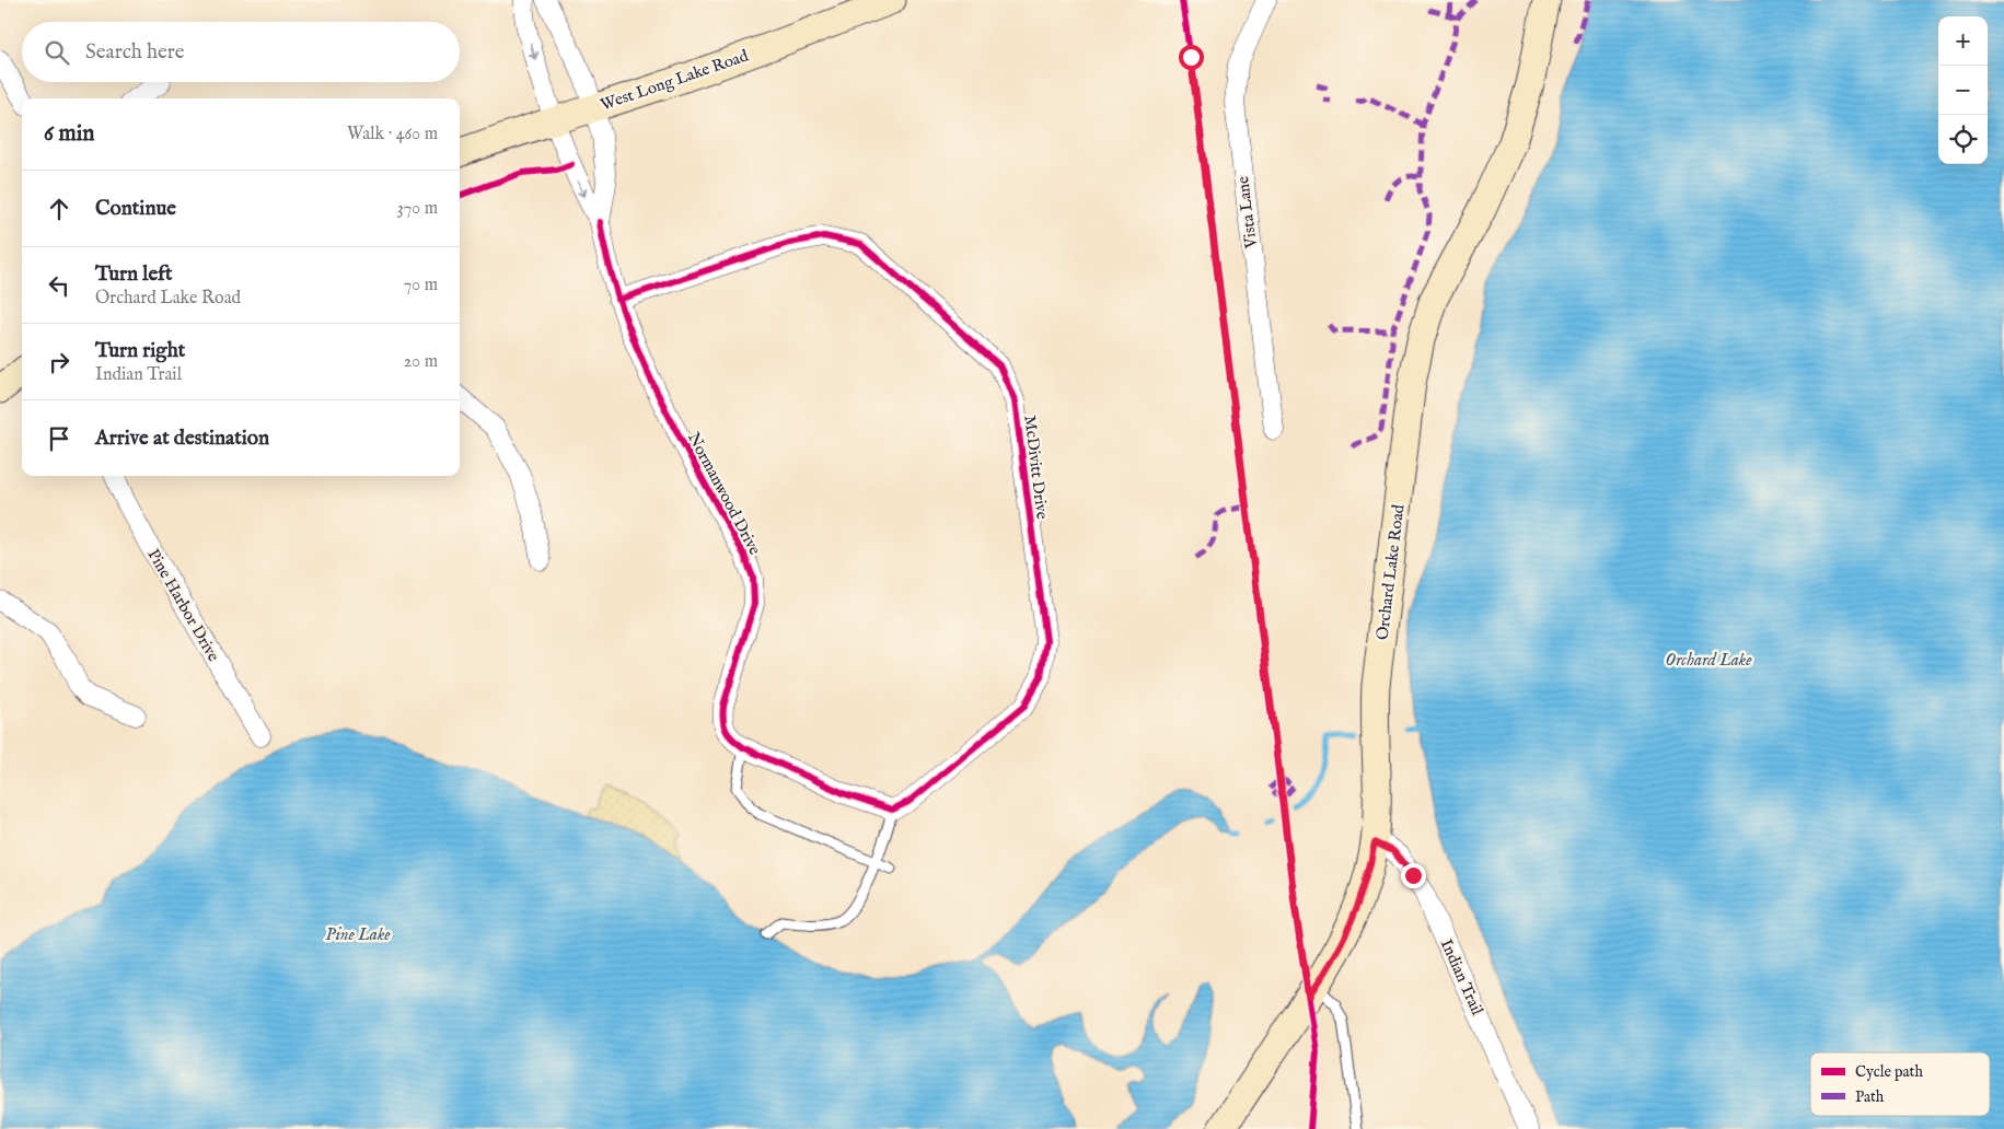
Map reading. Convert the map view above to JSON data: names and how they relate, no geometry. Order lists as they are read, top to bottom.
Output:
{
  "streets": {
    "main road": ["West Long Lake Road", "Orchard Lake Road"],
    "street": [
      "Vista Lane",
      "McDivitt Drive",
      "Normanwood Drive",
      "Pine Harbor Drive",
      "Indian Trail"
    ]
  },
  "crossings": [
    ["West Long Lake Road", "Normanwood Drive"],
    ["McDivitt Drive", "Normanwood Drive"],
    ["Orchard Lake Road", "Indian Trail"]
  ],
  "water": ["Orchard Lake", "Pine Lake"],
  "legend": ["Cycle path", "Path"],
  "page": {
    "map_buttons": ["+", "−"],
    "search": "Search here",
    "heading": ["6 min", "Walk · 460 m"],
    "list": [
      ["Continue", "370 m"],
      ["Turn left", "Orchard Lake Road", "70 m"],
      ["Turn right", "Indian Trail", "20 m"],
      "Arrive at destination"
    ]
  }
}
